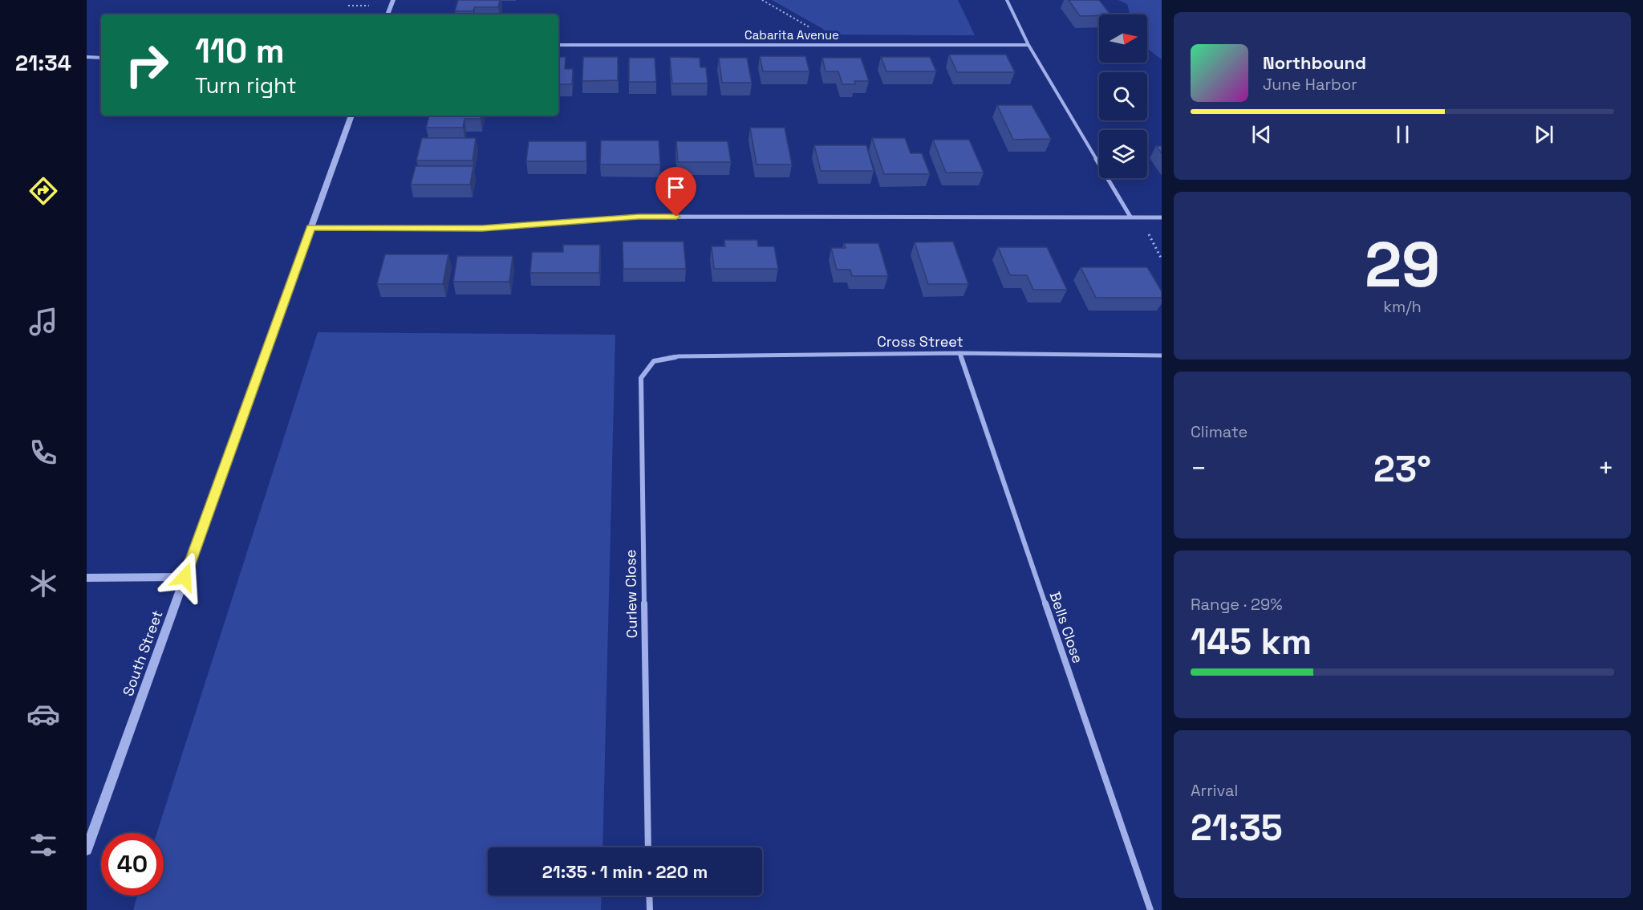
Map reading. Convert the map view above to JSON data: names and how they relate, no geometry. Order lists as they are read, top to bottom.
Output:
{
  "streets": {
    "street": [
      "Cabarita Avenue",
      "Cross Street",
      "Curlew Close",
      "Bells Close",
      "South Street"
    ]
  },
  "crossings": [
    ["Cross Street", "Curlew Close"],
    ["Cross Street", "Bells Close"]
  ],
  "north": "right",
  "page": {
    "tabs": "21:34",
    "turn": ["110 m", "Turn right"],
    "song": ["Northbound", "June Harbor"],
    "tile": [
      ["29", "km/h"],
      "Climate",
      ["Range · 29%", "145 km"],
      ["Arrival", "21:35"]
    ],
    "heat": ["−", "23°", "+"],
    "limit": "40",
    "trip": "21:35 · 1 min · 220 m"
  }
}
